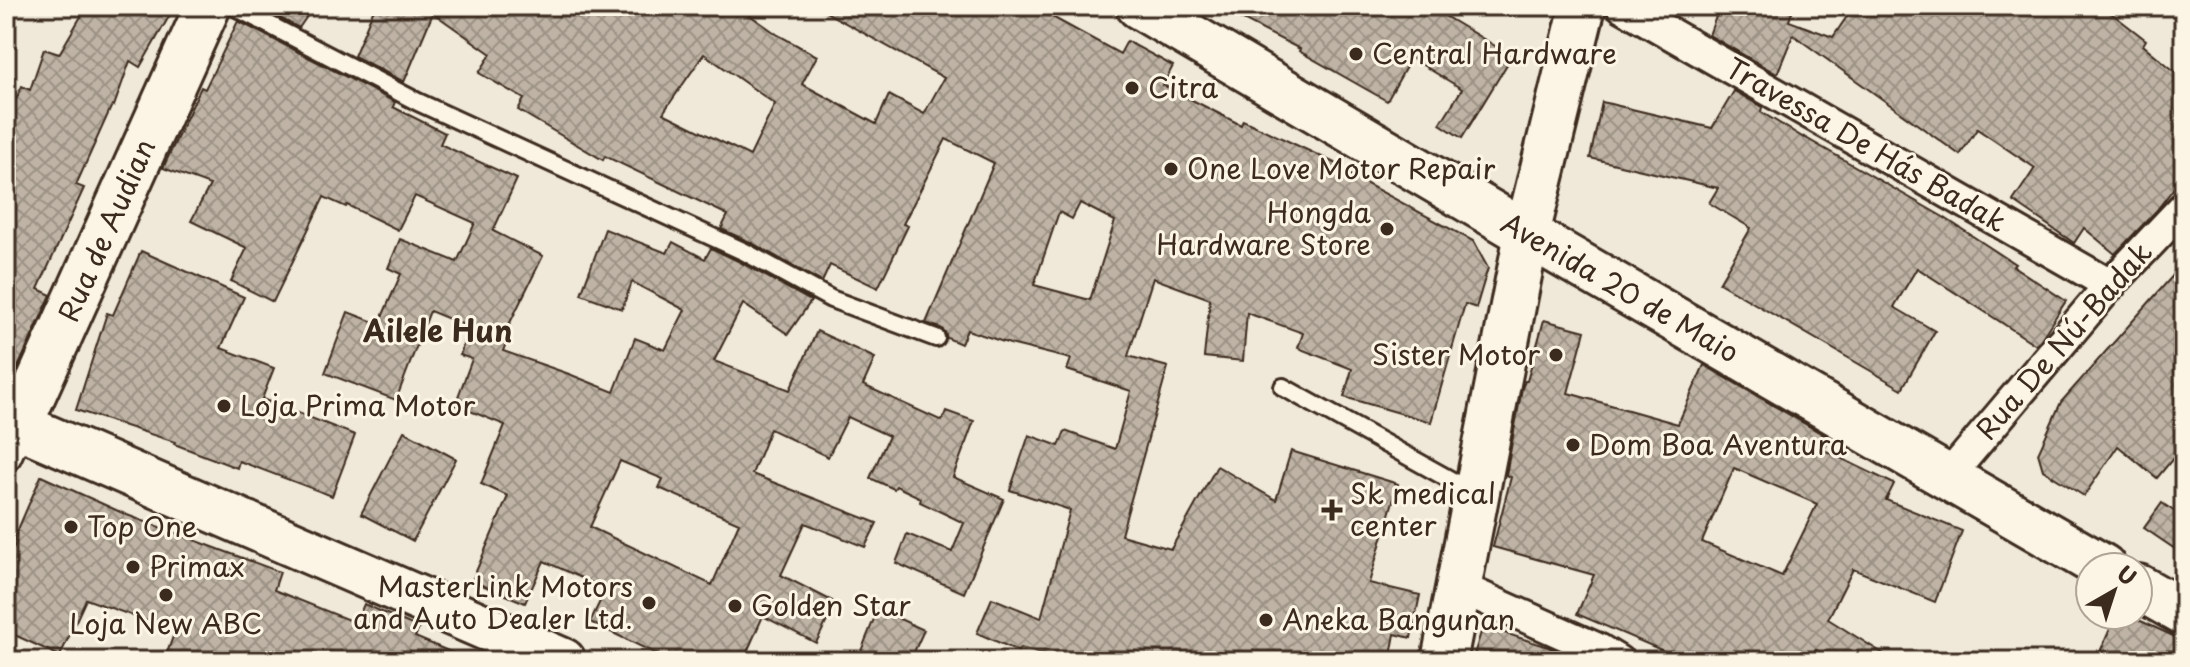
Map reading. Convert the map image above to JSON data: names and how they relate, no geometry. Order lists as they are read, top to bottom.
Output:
{
  "streets": {
    "main road": ["Rua de Audian", "Avenida 20 de Maio"],
    "street": ["Travessa De Hás Badak", "Rua De Nú-Badak"]
  },
  "crossings": [
    ["Travessa De Hás Badak", "Rua De Nú-Badak"],
    ["Avenida 20 de Maio", "Rua De Nú-Badak"]
  ],
  "districts": ["Ailele Hun"],
  "places": {
    "other": [
      "Central Hardware",
      "Citra",
      "One Love Motor Repair",
      "Hongda Hardware Store",
      "Sister Motor",
      "Loja Prima Motor",
      "Dom Boa Aventura",
      "Top One",
      "Primax",
      "Loja New ABC",
      "MasterLink Motors and Auto Dealer Ltd.",
      "Golden Star",
      "Aneka Bangunan"
    ],
    "health": ["Sk medical center"]
  },
  "north": "top right"
}
